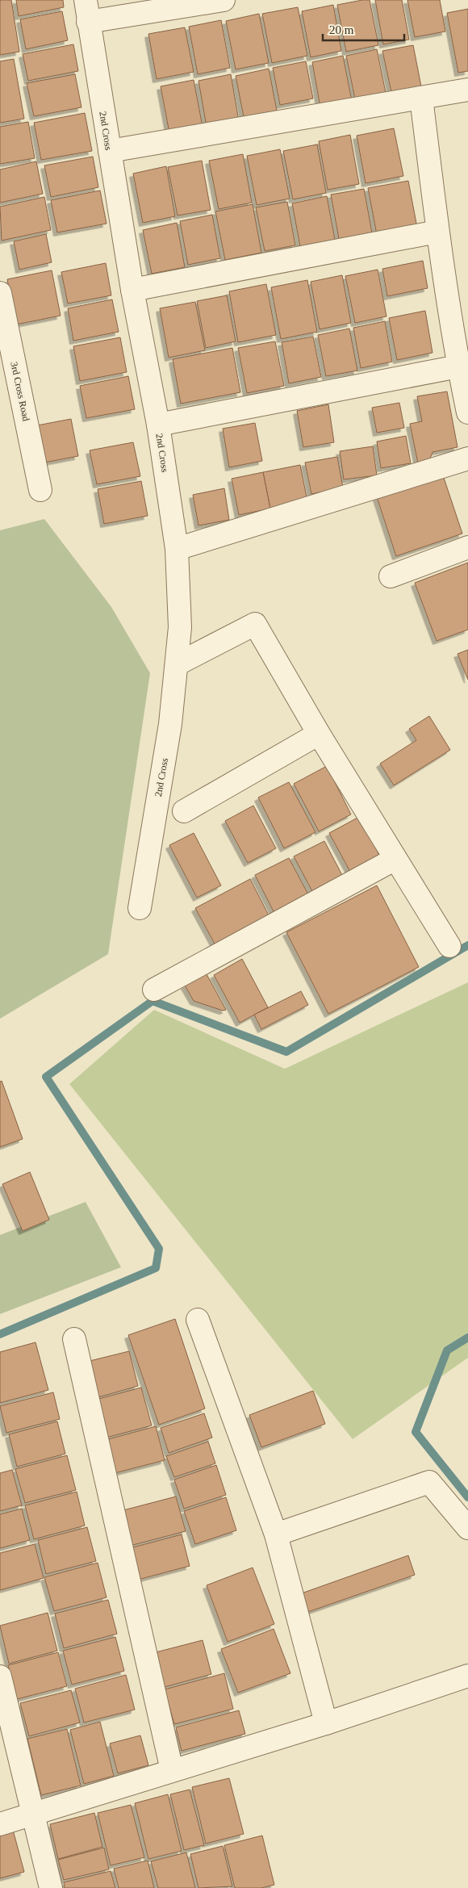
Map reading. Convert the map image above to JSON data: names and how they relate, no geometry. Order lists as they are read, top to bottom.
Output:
{
  "streets": {
    "street": ["2nd Cross", "3rd Cross Road"]
  },
  "scale_bar": "20 m"
}
